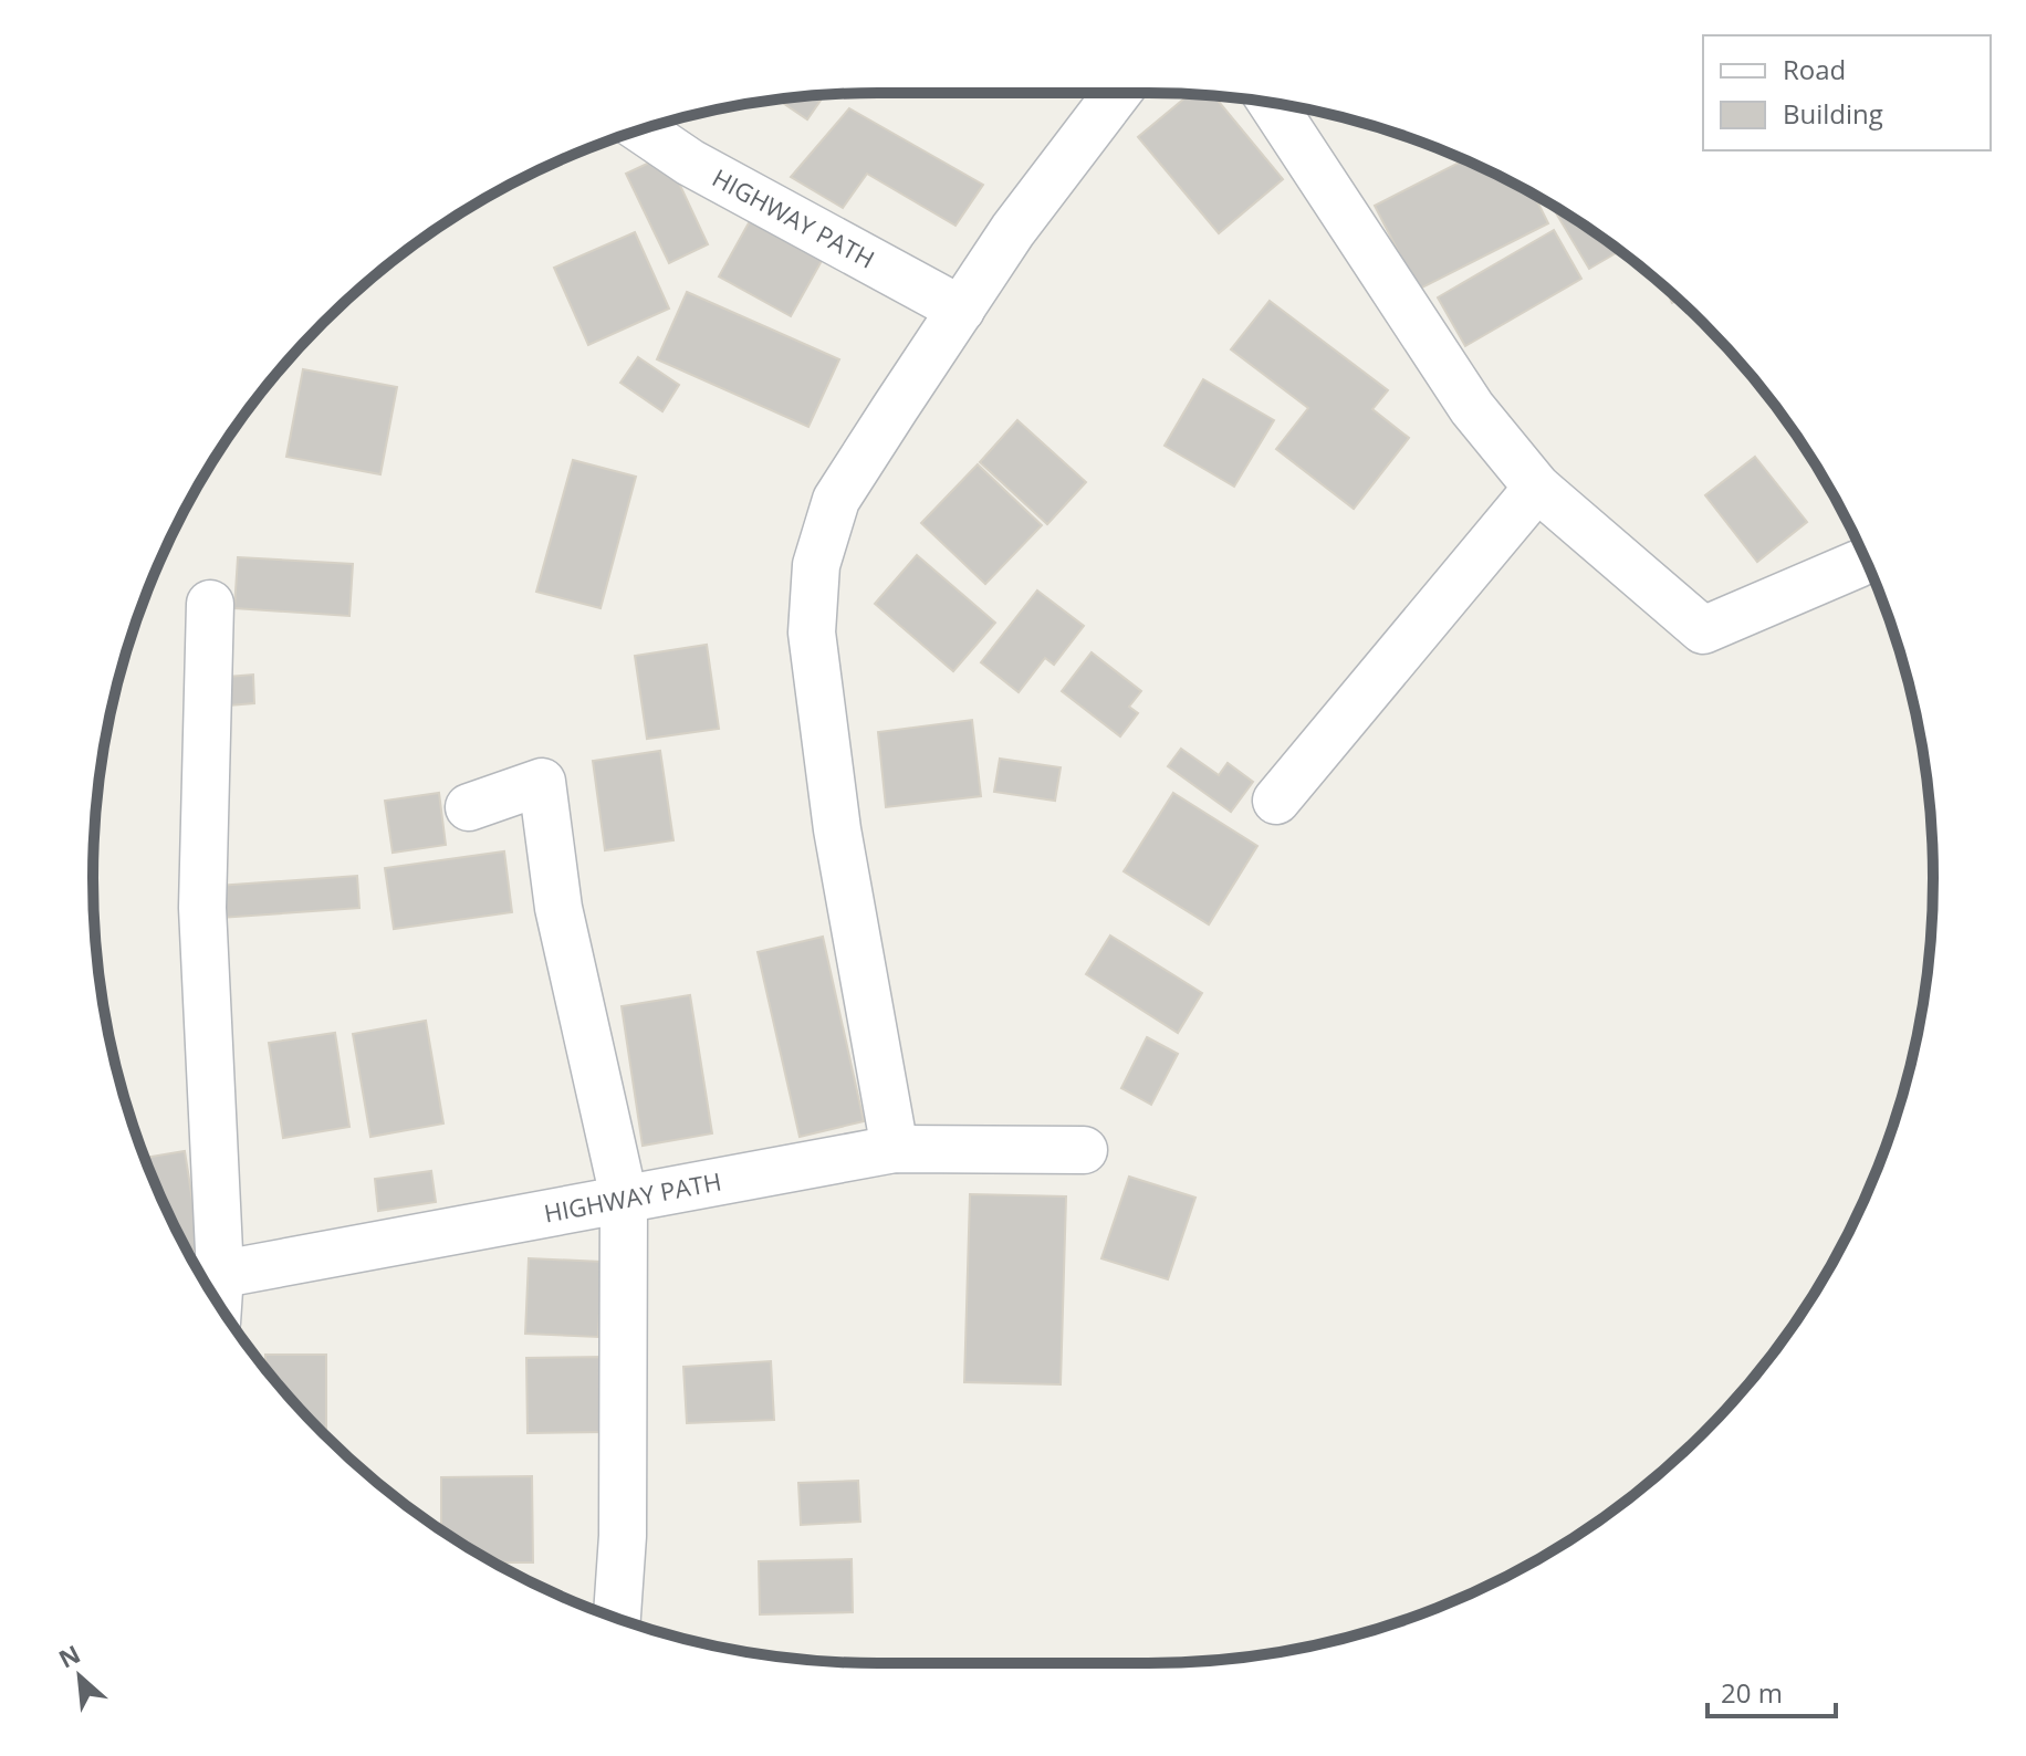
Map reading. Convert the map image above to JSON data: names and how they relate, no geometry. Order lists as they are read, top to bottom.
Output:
{
  "streets": {
    "street": ["HIGHWAY PATH"]
  },
  "legend": ["Road", "Building"],
  "scale_bar": "20 m",
  "north": "top left"
}
